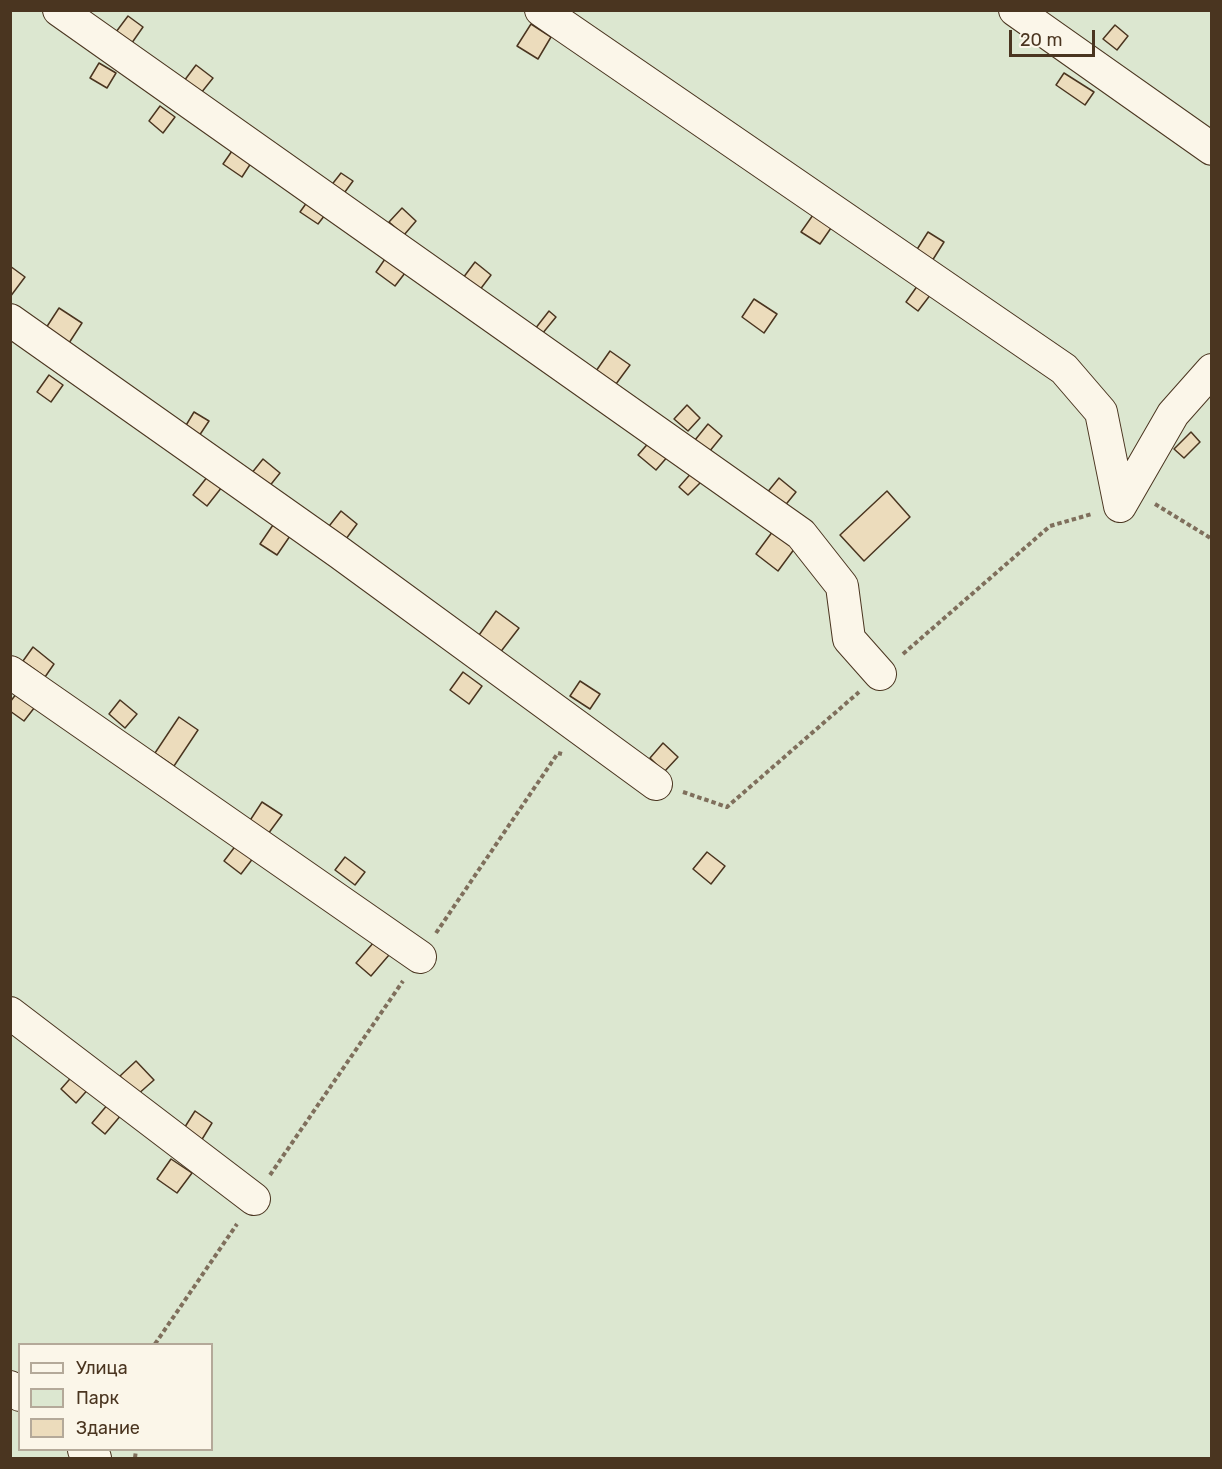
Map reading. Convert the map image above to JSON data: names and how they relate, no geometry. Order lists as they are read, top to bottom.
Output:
{
  "legend": ["Улица", "Парк", "Здание"],
  "scale_bar": "20 m"
}
